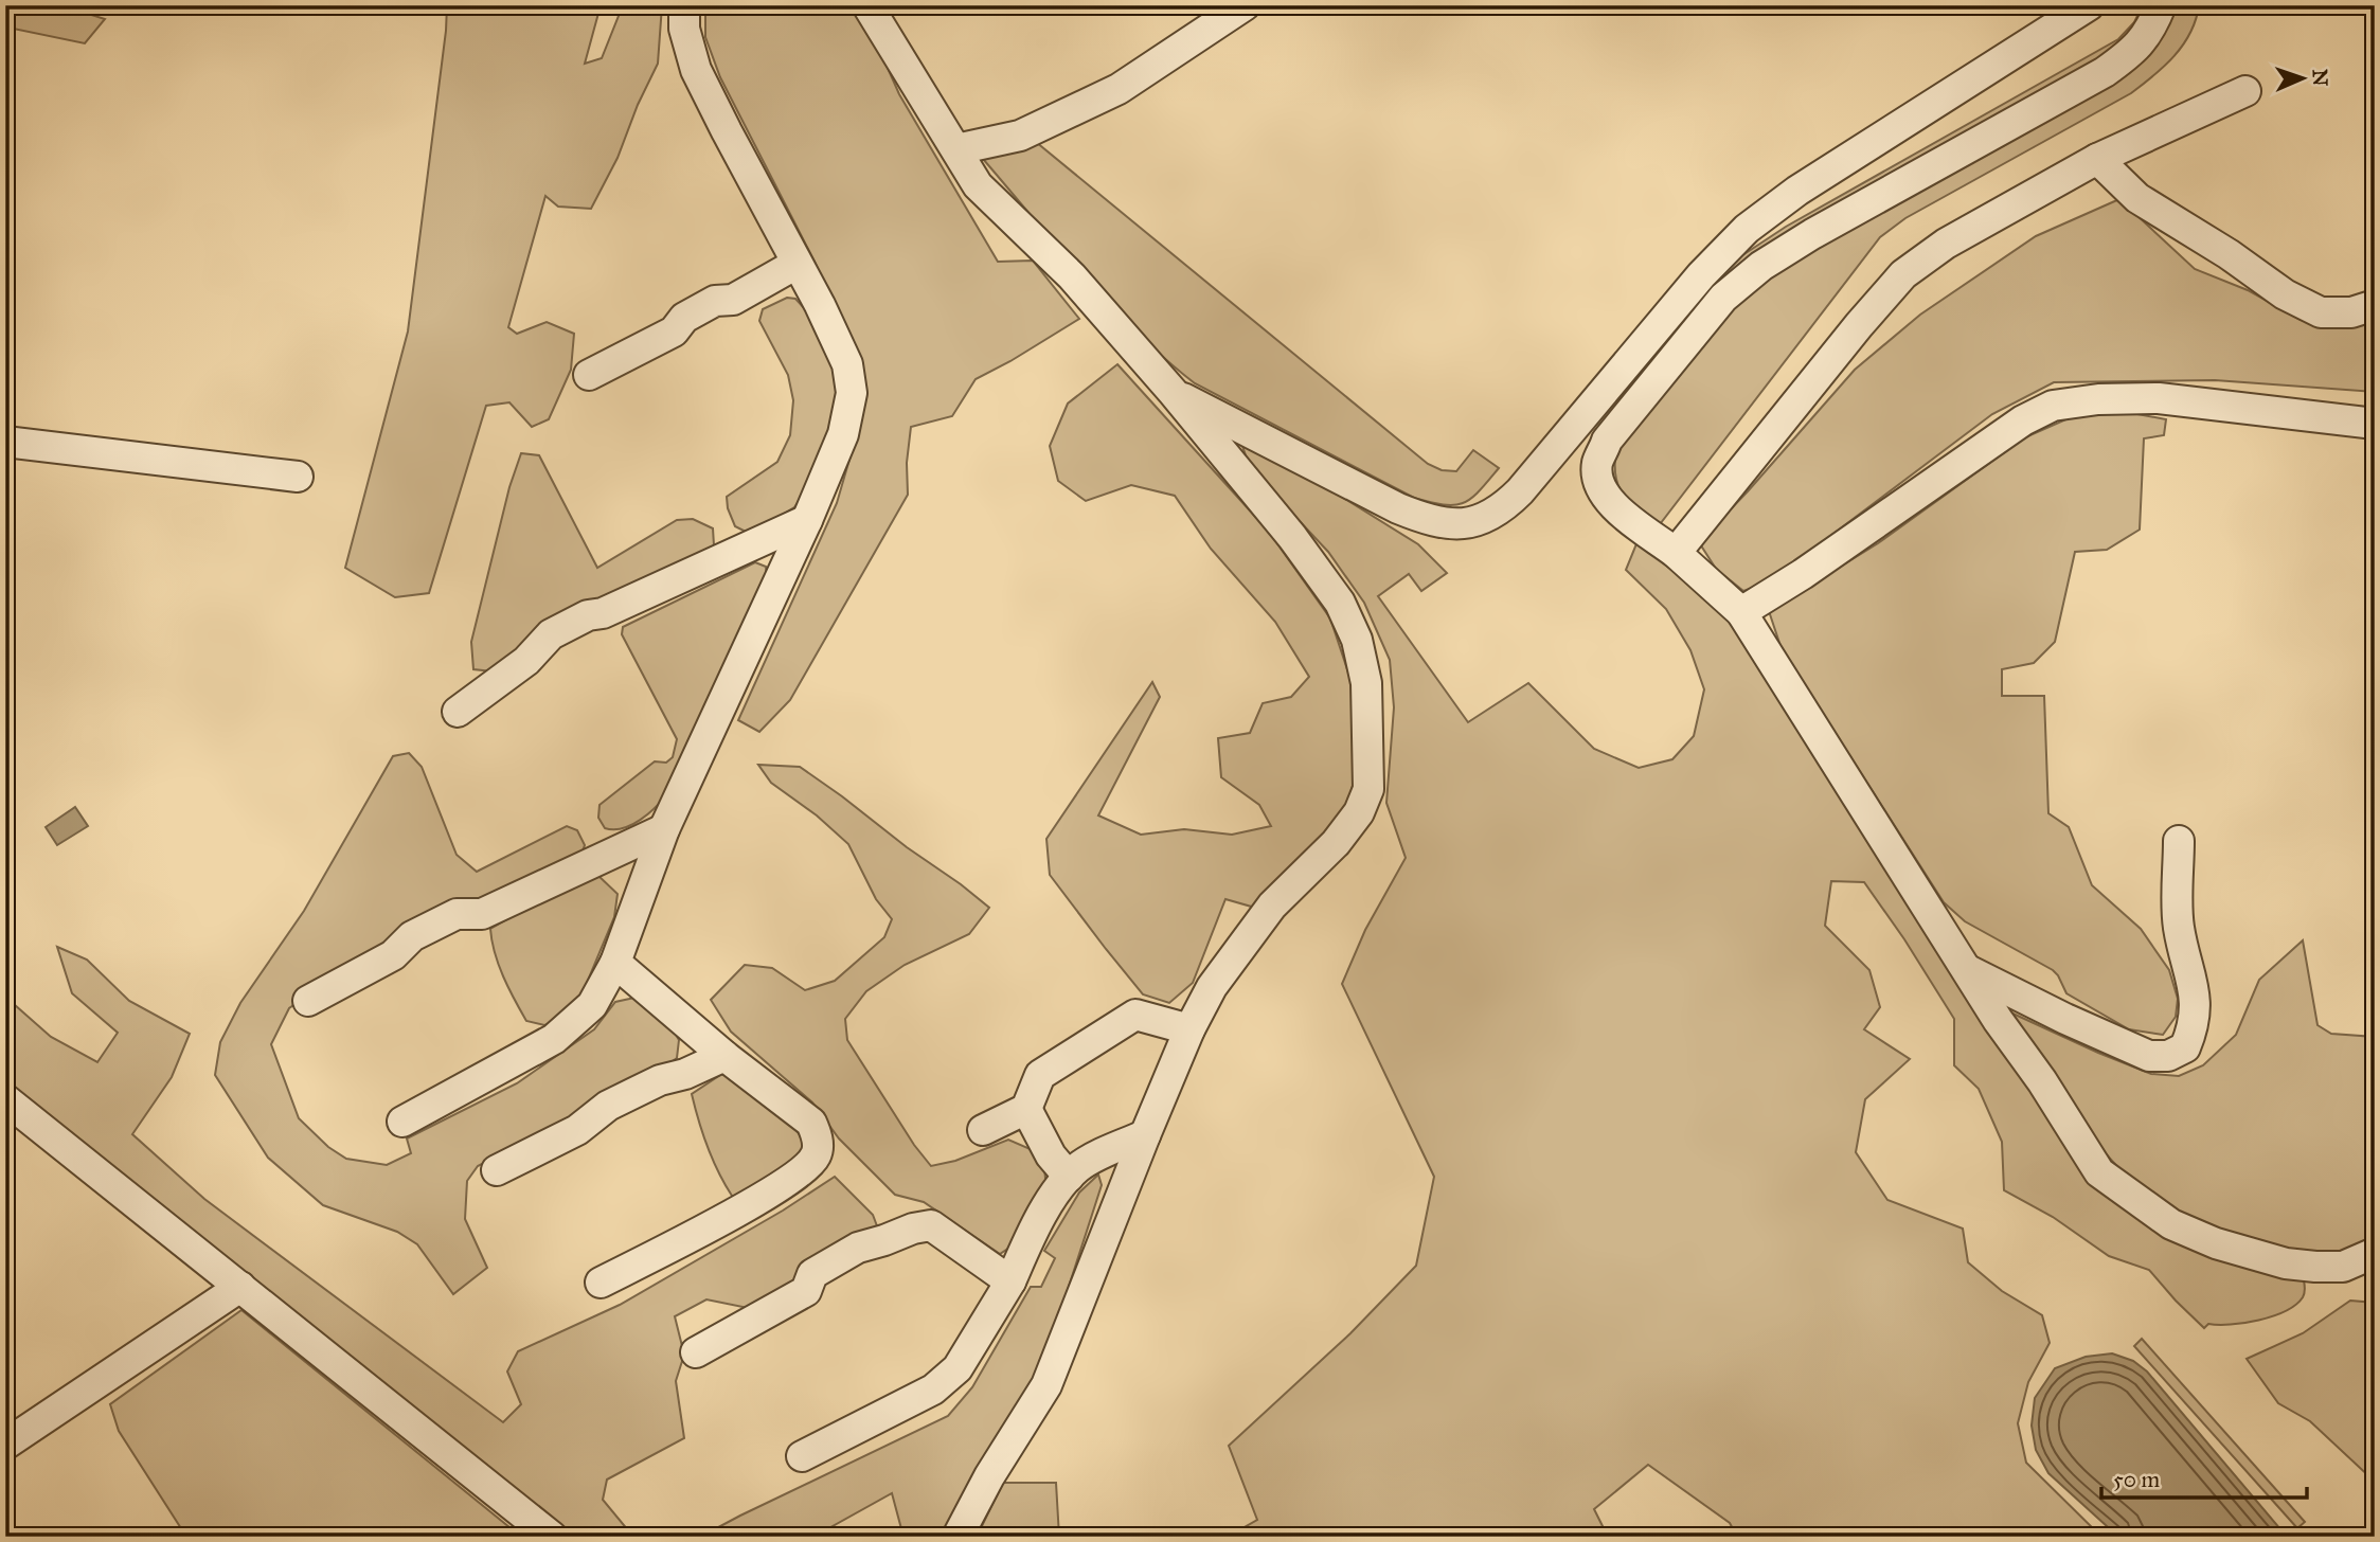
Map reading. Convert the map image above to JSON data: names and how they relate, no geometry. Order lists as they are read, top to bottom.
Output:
{
  "scale_bar": "50 m",
  "north": "right"
}
